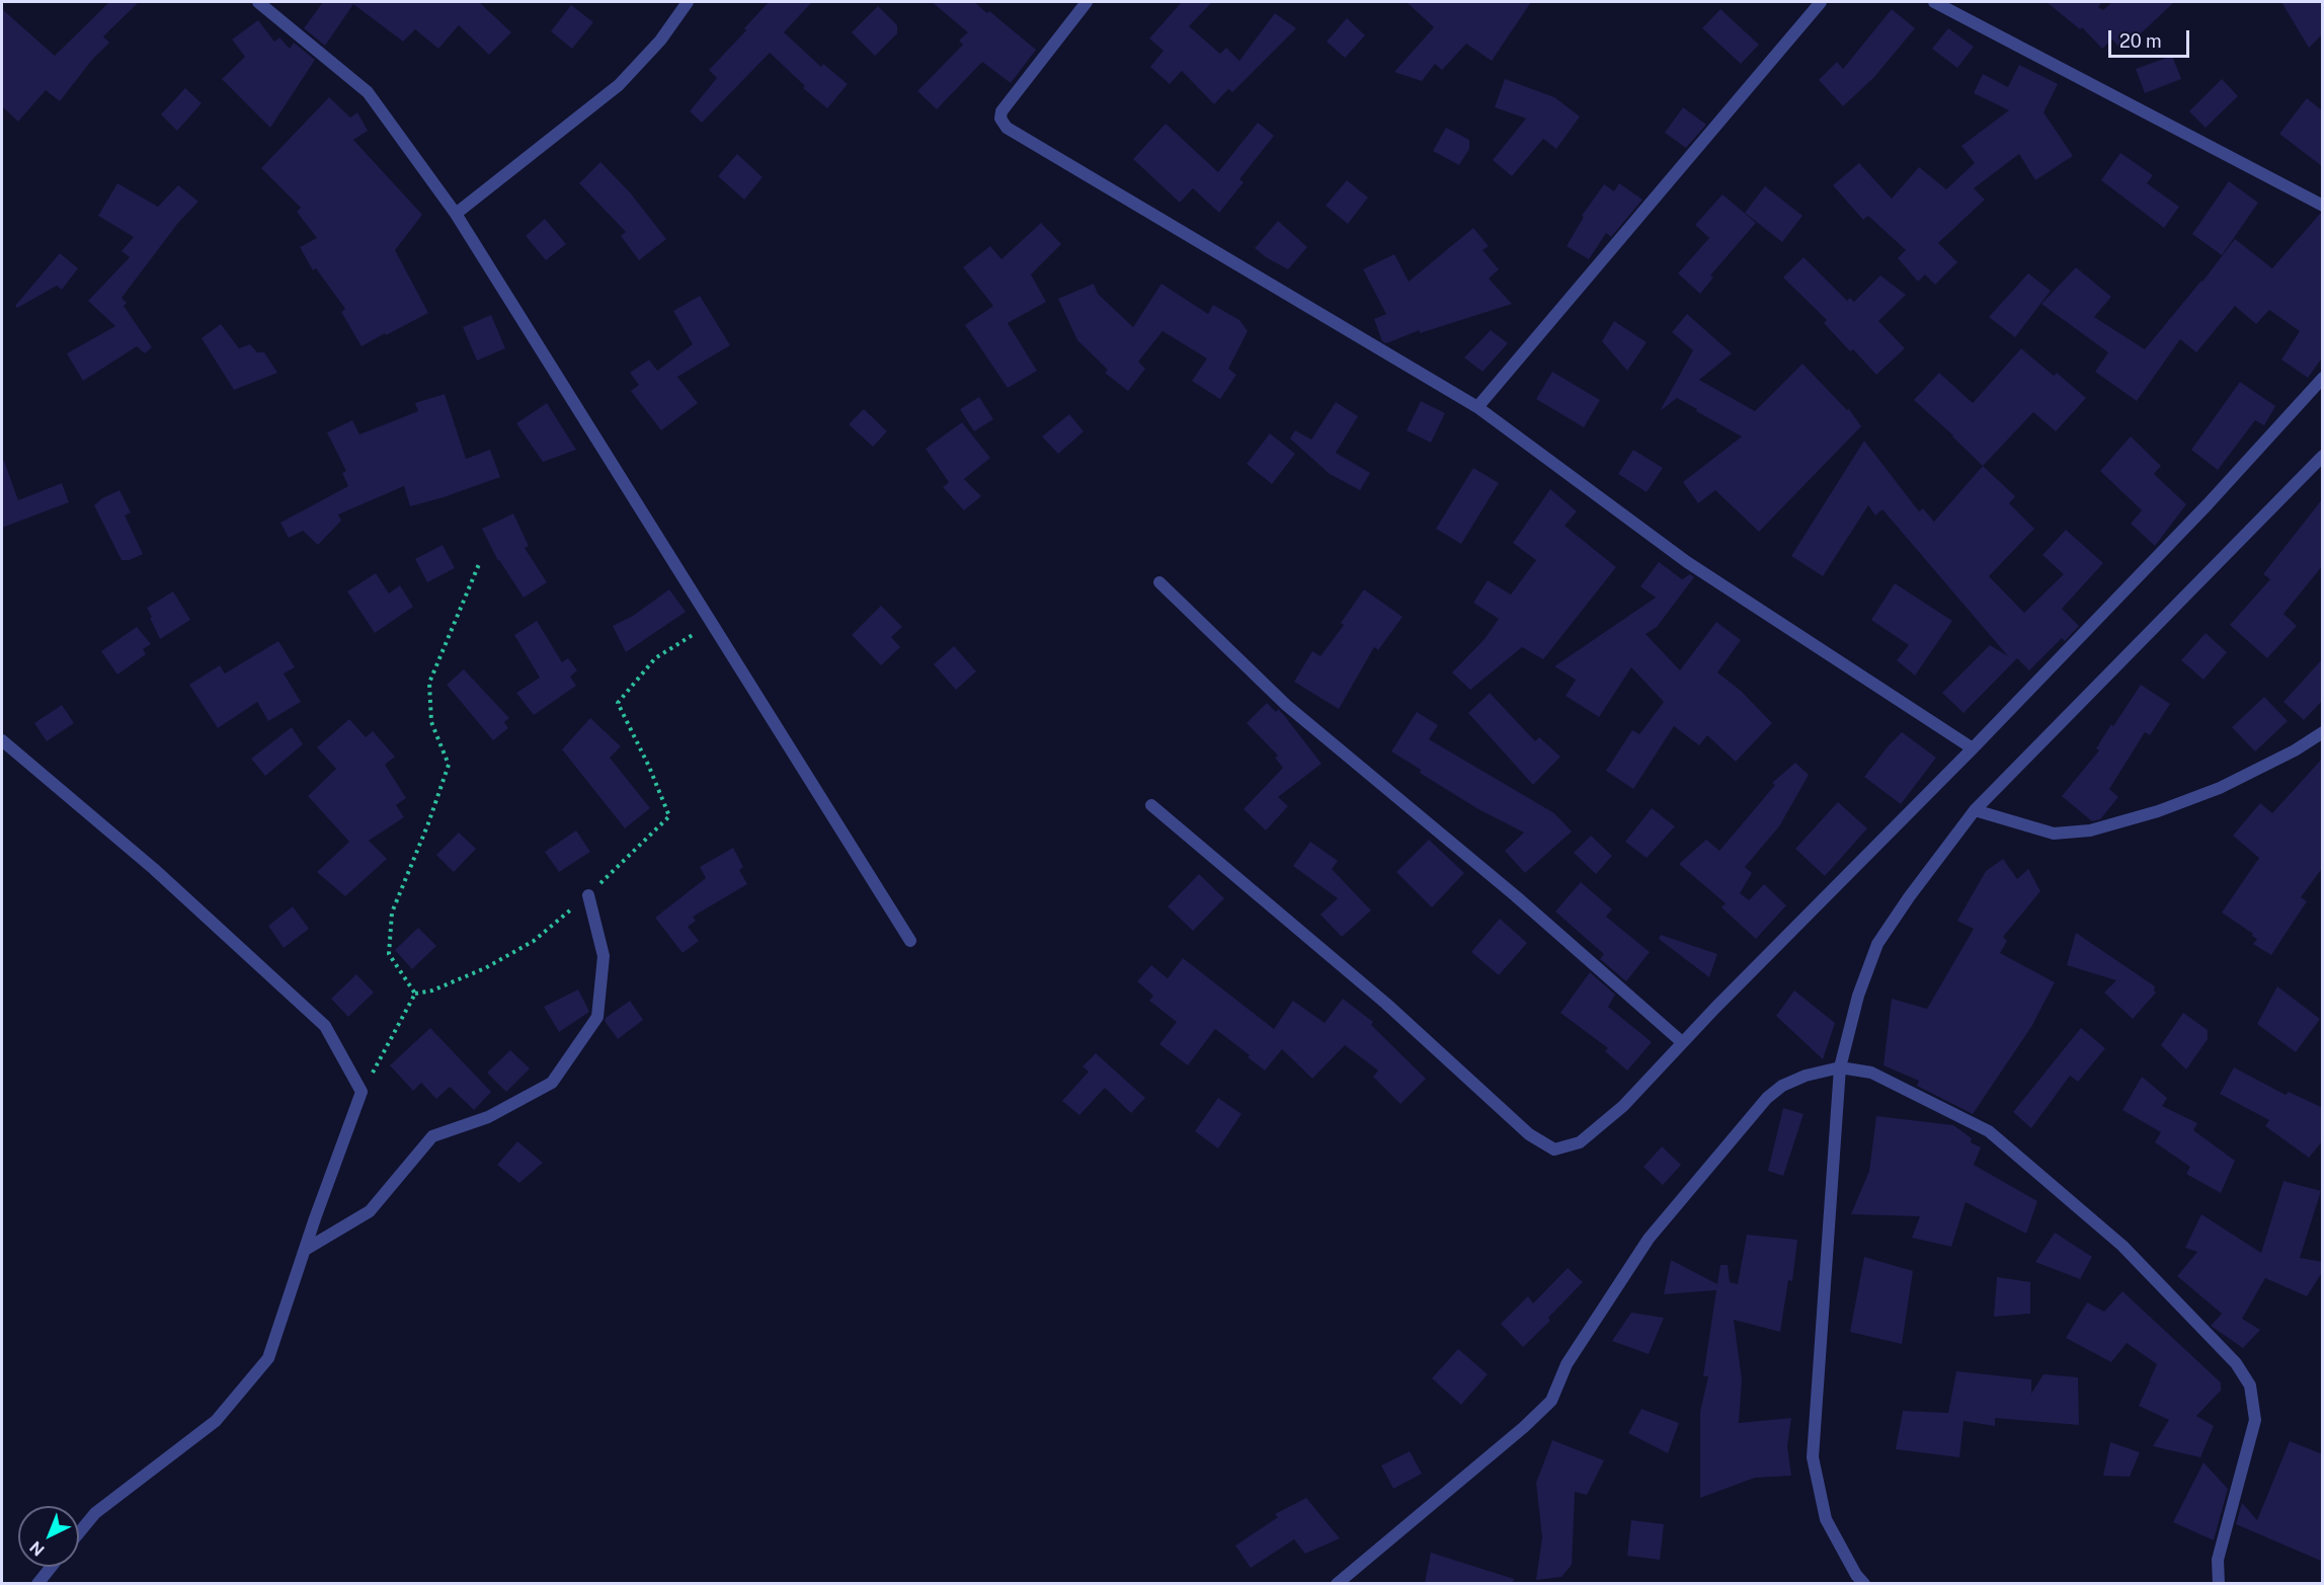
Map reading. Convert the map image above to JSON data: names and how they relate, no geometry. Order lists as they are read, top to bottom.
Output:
{
  "scale_bar": "20 m",
  "north": "bottom left"
}
